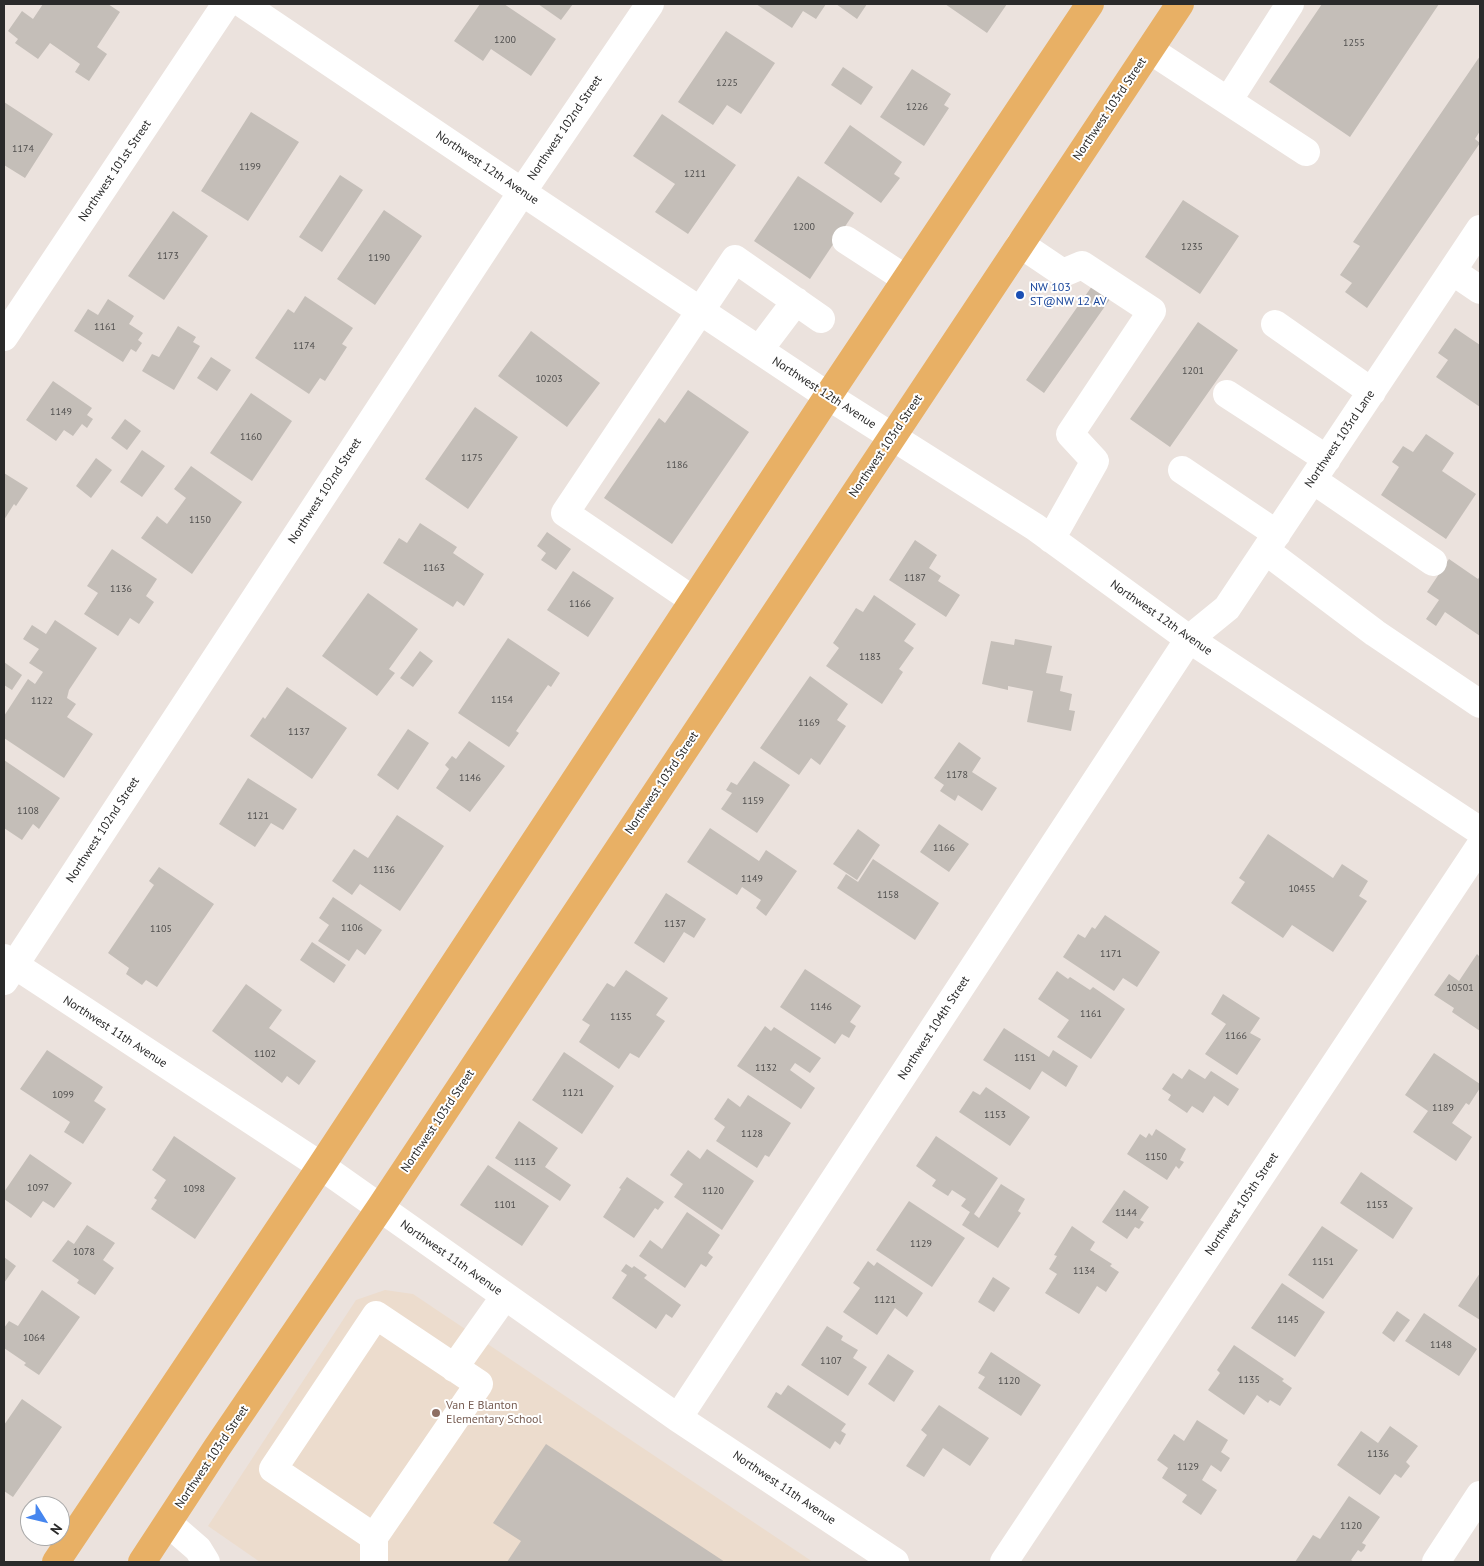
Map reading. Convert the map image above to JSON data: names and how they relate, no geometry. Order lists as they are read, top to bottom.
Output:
{
  "streets": {
    "main road": ["Northwest 103rd Street"],
    "street": [
      "Northwest 102nd Street",
      "Northwest 12th Avenue",
      "Northwest 101st Street",
      "Northwest 103rd Lane",
      "Northwest 104th Street",
      "Northwest 11th Avenue",
      "Northwest 105th Street"
    ]
  },
  "crossings": [
    ["Northwest 103rd Street", "Northwest 12th Avenue"],
    ["Northwest 103rd Street", "Northwest 11th Avenue"],
    ["Northwest 102nd Street", "Northwest 12th Avenue"],
    ["Northwest 102nd Street", "Northwest 11th Avenue"],
    ["Northwest 12th Avenue", "Northwest 103rd Lane"],
    ["Northwest 12th Avenue", "Northwest 104th Street"],
    ["Northwest 103rd Lane", "Northwest 104th Street"],
    ["Northwest 104th Street", "Northwest 11th Avenue"]
  ],
  "places": ["NW 103 ST@NW 12 AV", "Van E Blanton Elementary School"],
  "house_numbers": [
    "1200",
    "1255",
    "1225",
    "1226",
    "1174",
    "1199",
    "1211",
    "1200",
    "1235",
    "1173",
    "1190",
    "1161",
    "1174",
    "1201",
    "10203",
    "1149",
    "1160",
    "1175",
    "1186",
    "1150",
    "1163",
    "1187",
    "1136",
    "1166",
    "1183",
    "1154",
    "1122",
    "1169",
    "1137",
    "1178",
    "1146",
    "1159",
    "1108",
    "1121",
    "1166",
    "1136",
    "1149",
    "10455",
    "1158",
    "1137",
    "1106",
    "1105",
    "1171",
    "10501",
    "1146",
    "1161",
    "1135",
    "1166",
    "1102",
    "1151",
    "1132",
    "1121",
    "1099",
    "1189",
    "1153",
    "1128",
    "1150",
    "1113",
    "1097",
    "1098",
    "1120",
    "1101",
    "1153",
    "1144",
    "1129",
    "1078",
    "1151",
    "1134",
    "1121",
    "1145",
    "1064",
    "1148",
    "1107",
    "1135",
    "1120",
    "1136",
    "1129",
    "1120"
  ],
  "north": "bottom right"
}
